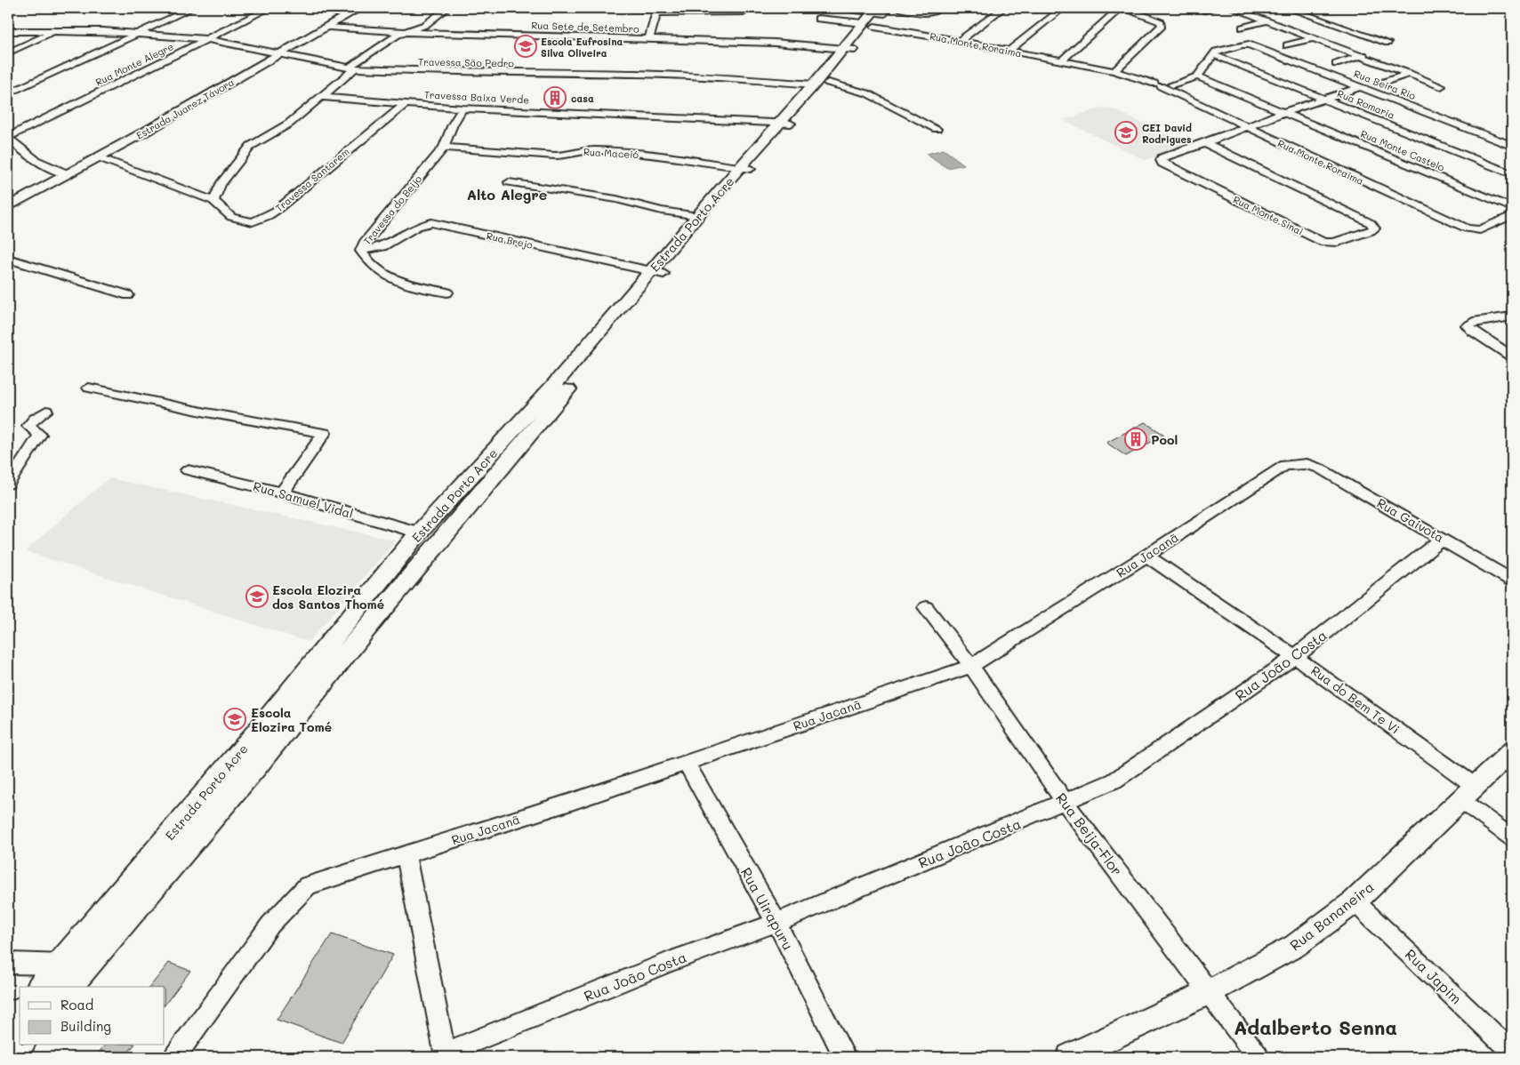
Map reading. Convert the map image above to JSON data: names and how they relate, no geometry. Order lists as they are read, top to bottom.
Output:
{
  "streets": {
    "main road": ["Estrada Porto Acre"],
    "street": [
      "Rua Sete de Setembro",
      "Rua Monte Roraima",
      "Travessa São Pedro",
      "Rua Monte Alegre",
      "Rua Beira Rio",
      "Travessa Baixa Verde",
      "Rua Romaria",
      "Estrada Juarez Távora",
      "Rua Monte Castelo",
      "Rua Maceió",
      "Travessa Santarem",
      "Travessa do Beijo",
      "Rua Monte Sinai",
      "Rua Brejo",
      "Rua Samuel Vidal",
      "Rua Gaivota",
      "Rua Jacanã",
      "Rua João Costa",
      "Rua do Bem Te Vi",
      "Rua Beija-Flor",
      "Rua Uirapuru",
      "Rua Bananeira",
      "Rua Japim"
    ]
  },
  "crossings": [
    ["Rua Sete de Setembro", "Estrada Juarez Távora"],
    ["Rua Sete de Setembro", "Estrada Porto Acre"],
    ["Rua Monte Roraima", "Estrada Porto Acre"],
    ["Travessa São Pedro", "Rua Monte Alegre"],
    ["Travessa São Pedro", "Estrada Juarez Távora"],
    ["Travessa São Pedro", "Estrada Porto Acre"],
    ["Rua Beira Rio", "Rua Romaria"],
    ["Travessa Baixa Verde", "Travessa Santarem"],
    ["Travessa Baixa Verde", "Travessa do Beijo"],
    ["Travessa Baixa Verde", "Estrada Porto Acre"],
    ["Rua Maceió", "Travessa do Beijo"],
    ["Rua Maceió", "Estrada Porto Acre"],
    ["Travessa do Beijo", "Rua Brejo"],
    ["Estrada Porto Acre", "Rua Brejo"],
    ["Estrada Porto Acre", "Rua Samuel Vidal"],
    ["Rua Gaivota", "Rua Jacanã"],
    ["Rua Gaivota", "Rua João Costa"],
    ["Rua Jacanã", "Rua do Bem Te Vi"],
    ["Rua Jacanã", "Rua Beija-Flor"],
    ["Rua Jacanã", "Rua Uirapuru"],
    ["Rua João Costa", "Rua do Bem Te Vi"],
    ["Rua João Costa", "Rua Beija-Flor"],
    ["Rua João Costa", "Rua Uirapuru"],
    ["Rua do Bem Te Vi", "Rua Bananeira"],
    ["Rua Beija-Flor", "Rua Bananeira"],
    ["Rua Bananeira", "Rua Japim"]
  ],
  "districts": ["Alto Alegre", "Adalberto Senna"],
  "places": {
    "school or university": [
      "Escola Eufrosina Silva Oliveira",
      "CEI David Rodrigues",
      "Escola Elozira dos Santos Thomé",
      "Escola Elozira Tomé"
    ],
    "building": ["casa", "Pool"]
  },
  "legend": ["Road", "Building"]
}
